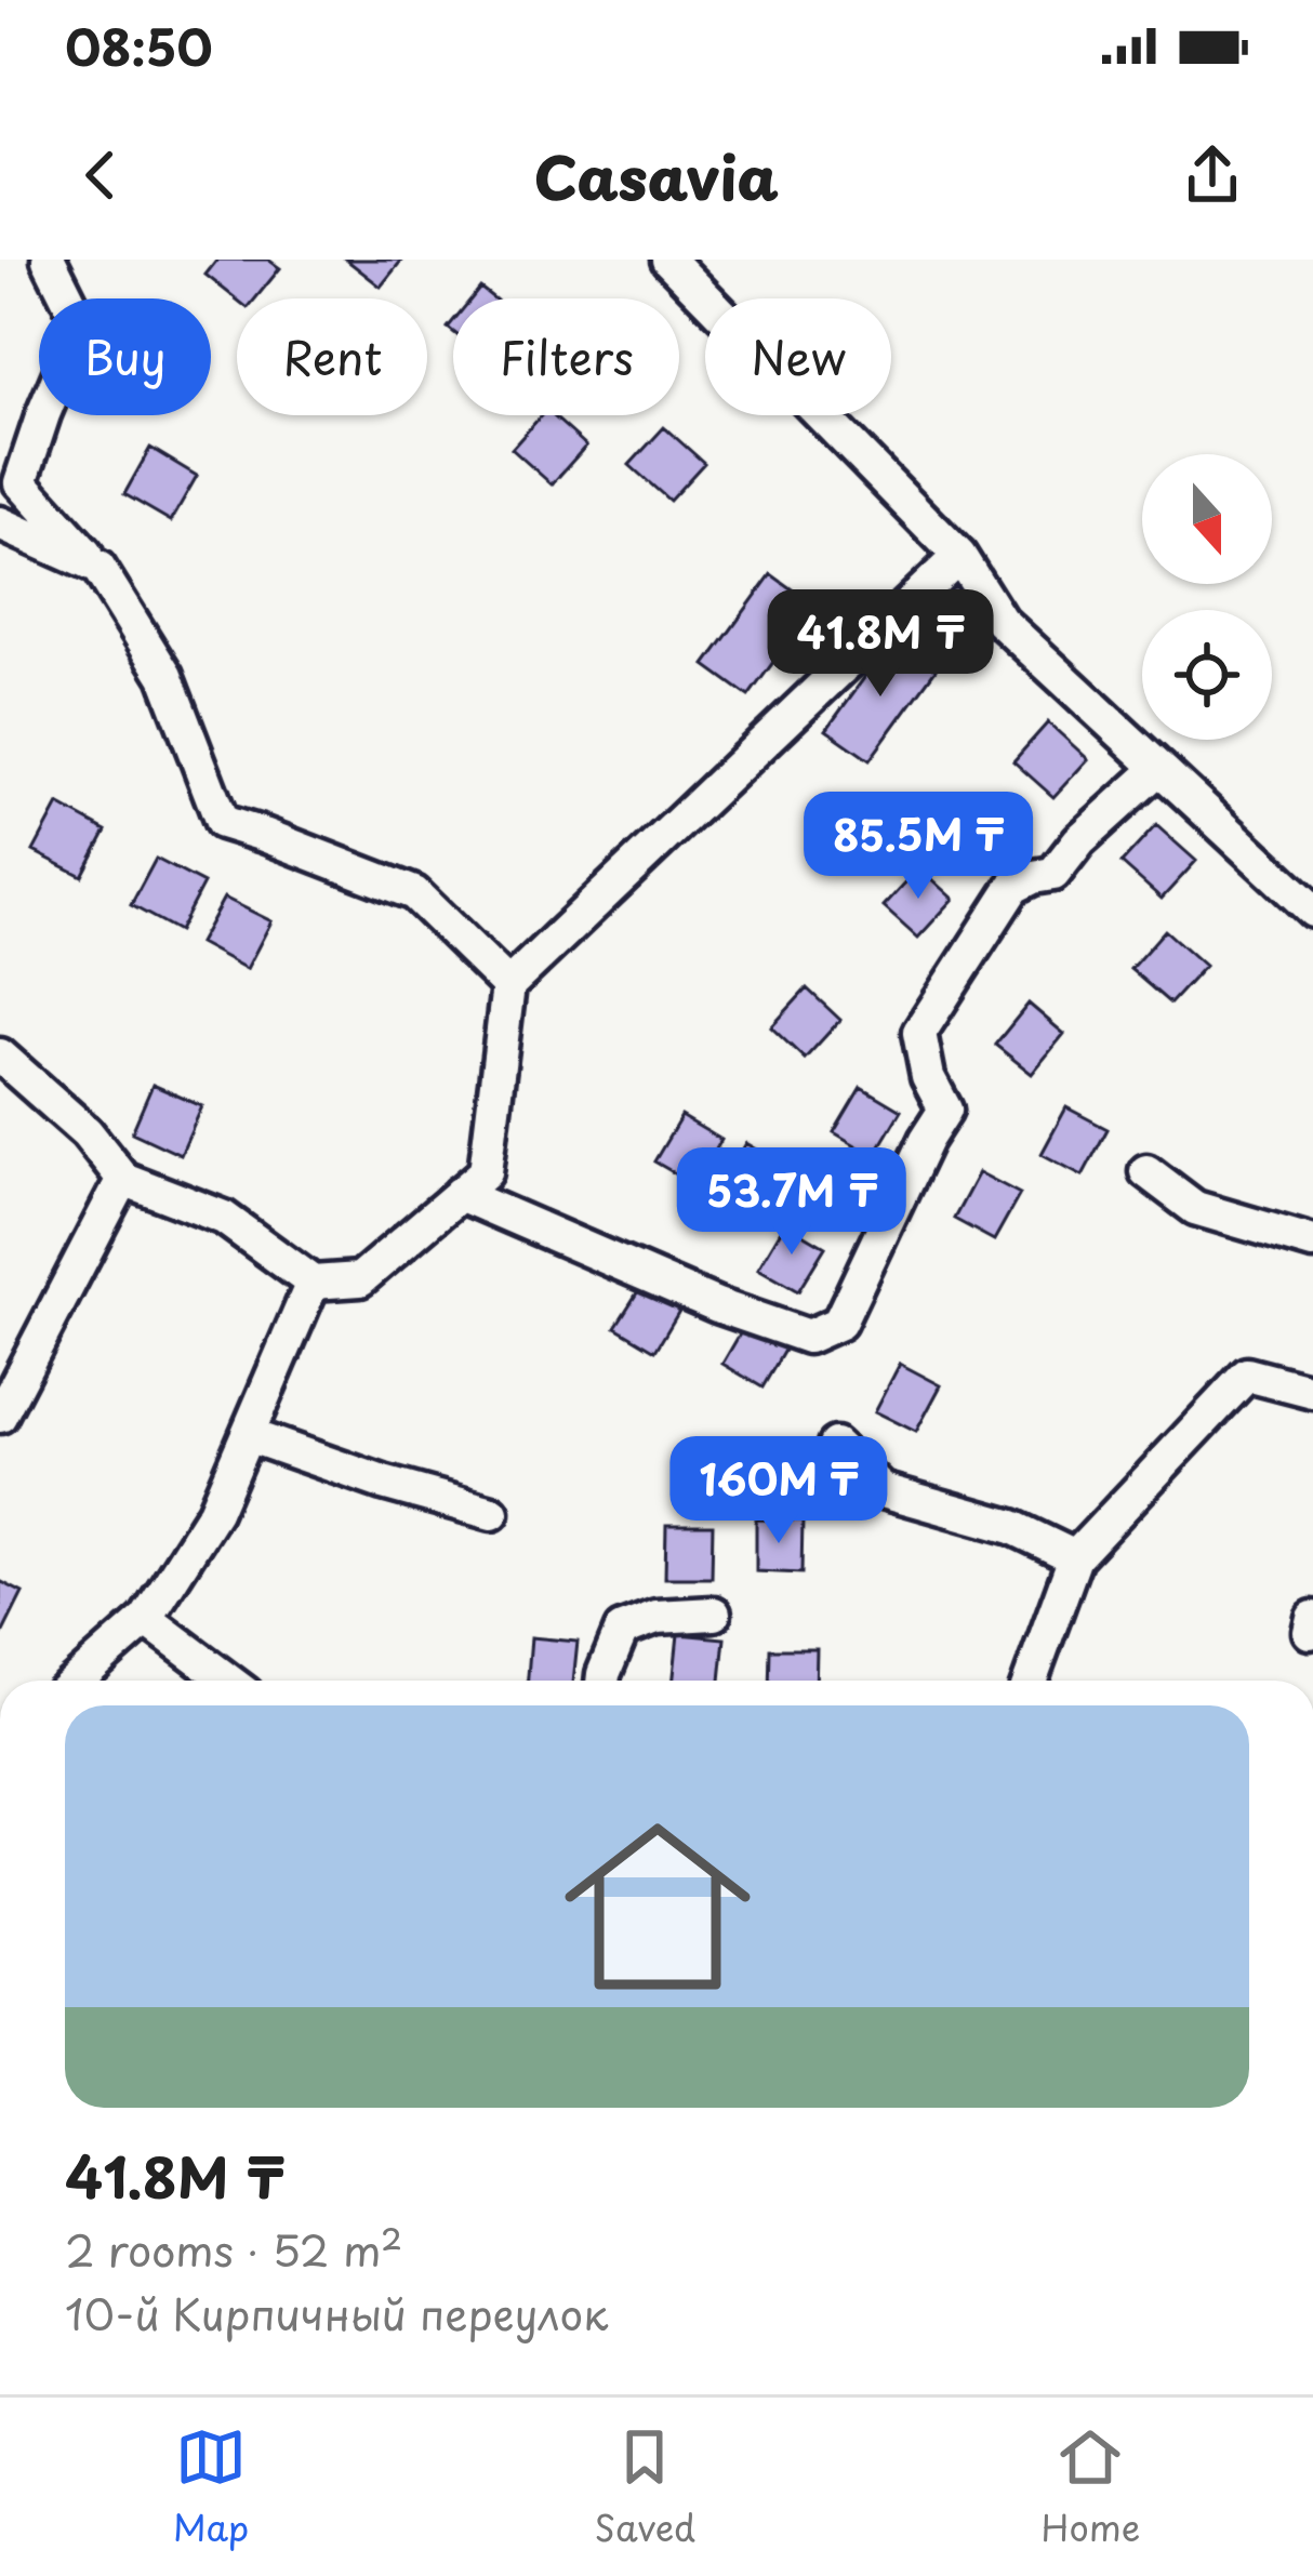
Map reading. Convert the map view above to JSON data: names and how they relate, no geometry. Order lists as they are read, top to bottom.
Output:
{
  "north": "bottom",
  "page": {
    "status": "08:50",
    "header": "Casavia",
    "chip": [
      "Buy",
      "Rent",
      "Filters",
      "New"
    ],
    "price": [
      "41.8M ₸",
      "85.5M ₸",
      "53.7M ₸",
      "160M ₸"
    ],
    "list": [
      {
        "name": "41.8M ₸",
        "note": "2 rooms · 52 m² · 10-й Кирпичный переулок"
      }
    ],
    "tabs": ["Map", "Saved", "Home"]
  }
}
